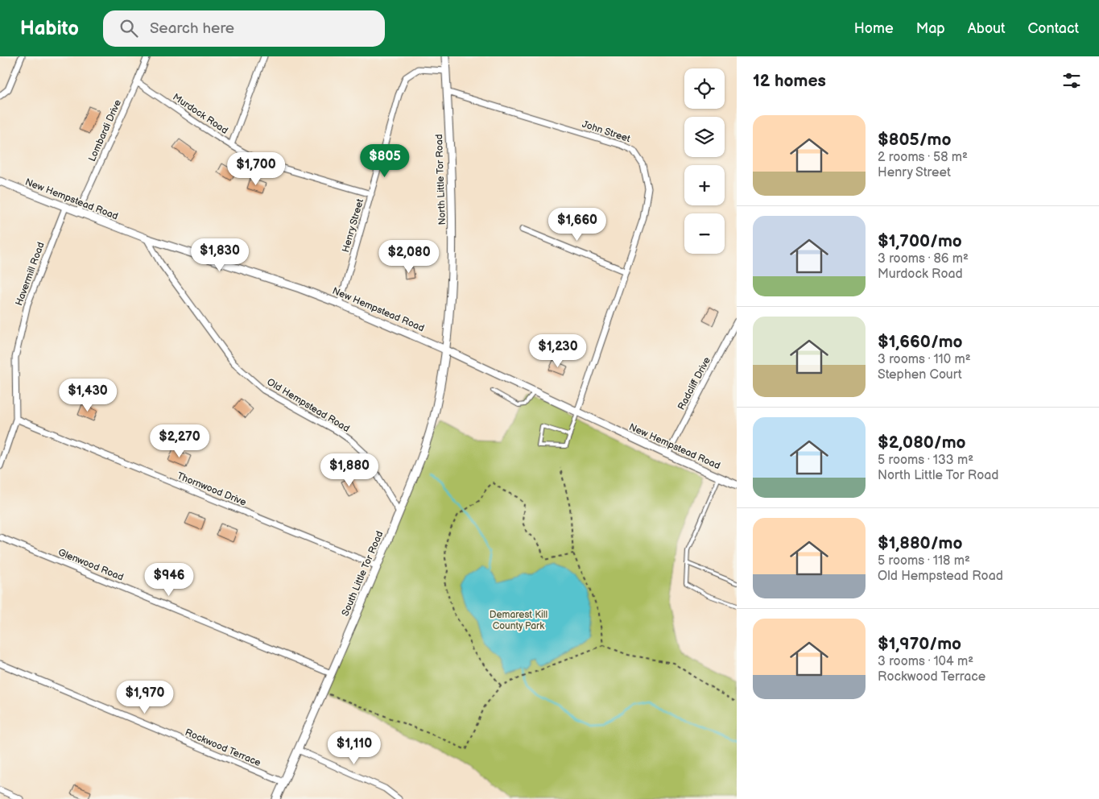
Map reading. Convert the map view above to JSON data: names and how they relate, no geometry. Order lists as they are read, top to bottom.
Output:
{
  "streets": {
    "street": [
      "Murdock Road",
      "Lombardi Drive",
      "John Street",
      "North Little Tor Road",
      "New Hempstead Road",
      "Henry Street",
      "Havermill Road",
      "Radcliff Drive",
      "Old Hempstead Road",
      "Thornwood Drive",
      "Glenwood Road",
      "South Little Tor Road",
      "Rockwood Terrace"
    ]
  },
  "crossings": [
    ["Murdock Road", "Lombardi Drive"],
    ["Murdock Road", "Henry Street"],
    ["Lombardi Drive", "New Hempstead Road"],
    ["John Street", "North Little Tor Road"],
    ["John Street", "New Hempstead Road"],
    ["North Little Tor Road", "New Hempstead Road"],
    ["North Little Tor Road", "Henry Street"],
    ["North Little Tor Road", "South Little Tor Road"],
    ["New Hempstead Road", "Henry Street"],
    ["New Hempstead Road", "Havermill Road"],
    ["New Hempstead Road", "Radcliff Drive"],
    ["New Hempstead Road", "Old Hempstead Road"],
    ["New Hempstead Road", "South Little Tor Road"],
    ["Havermill Road", "Thornwood Drive"],
    ["Old Hempstead Road", "South Little Tor Road"],
    ["Thornwood Drive", "South Little Tor Road"],
    ["Glenwood Road", "South Little Tor Road"],
    ["South Little Tor Road", "Rockwood Terrace"]
  ],
  "parks": ["Demarest Kill County Park"],
  "page": {
    "header": "Habito",
    "search": "Search here",
    "nav": [
      "Home",
      "Map",
      "About",
      "Contact"
    ],
    "heading": "12 homes",
    "map_buttons": ["+", "−"],
    "list": [
      {
        "name": "$805/mo",
        "note": "2 rooms · 58 m² · Henry Street"
      },
      {
        "name": "$1,700/mo",
        "note": "3 rooms · 86 m² · Murdock Road"
      },
      {
        "name": "$1,660/mo",
        "note": "3 rooms · 110 m² · Stephen Court"
      },
      {
        "name": "$2,080/mo",
        "note": "5 rooms · 133 m² · North Little Tor Road"
      },
      {
        "name": "$1,880/mo",
        "note": "5 rooms · 118 m² · Old Hempstead Road"
      },
      {
        "name": "$1,970/mo",
        "note": "3 rooms · 104 m² · Rockwood Terrace"
      }
    ],
    "price": [
      "$805",
      "$1,700",
      "$1,660",
      "$1,830",
      "$2,080",
      "$1,230",
      "$1,430",
      "$2,270",
      "$1,880",
      "$946",
      "$1,970",
      "$1,110"
    ]
  }
}
